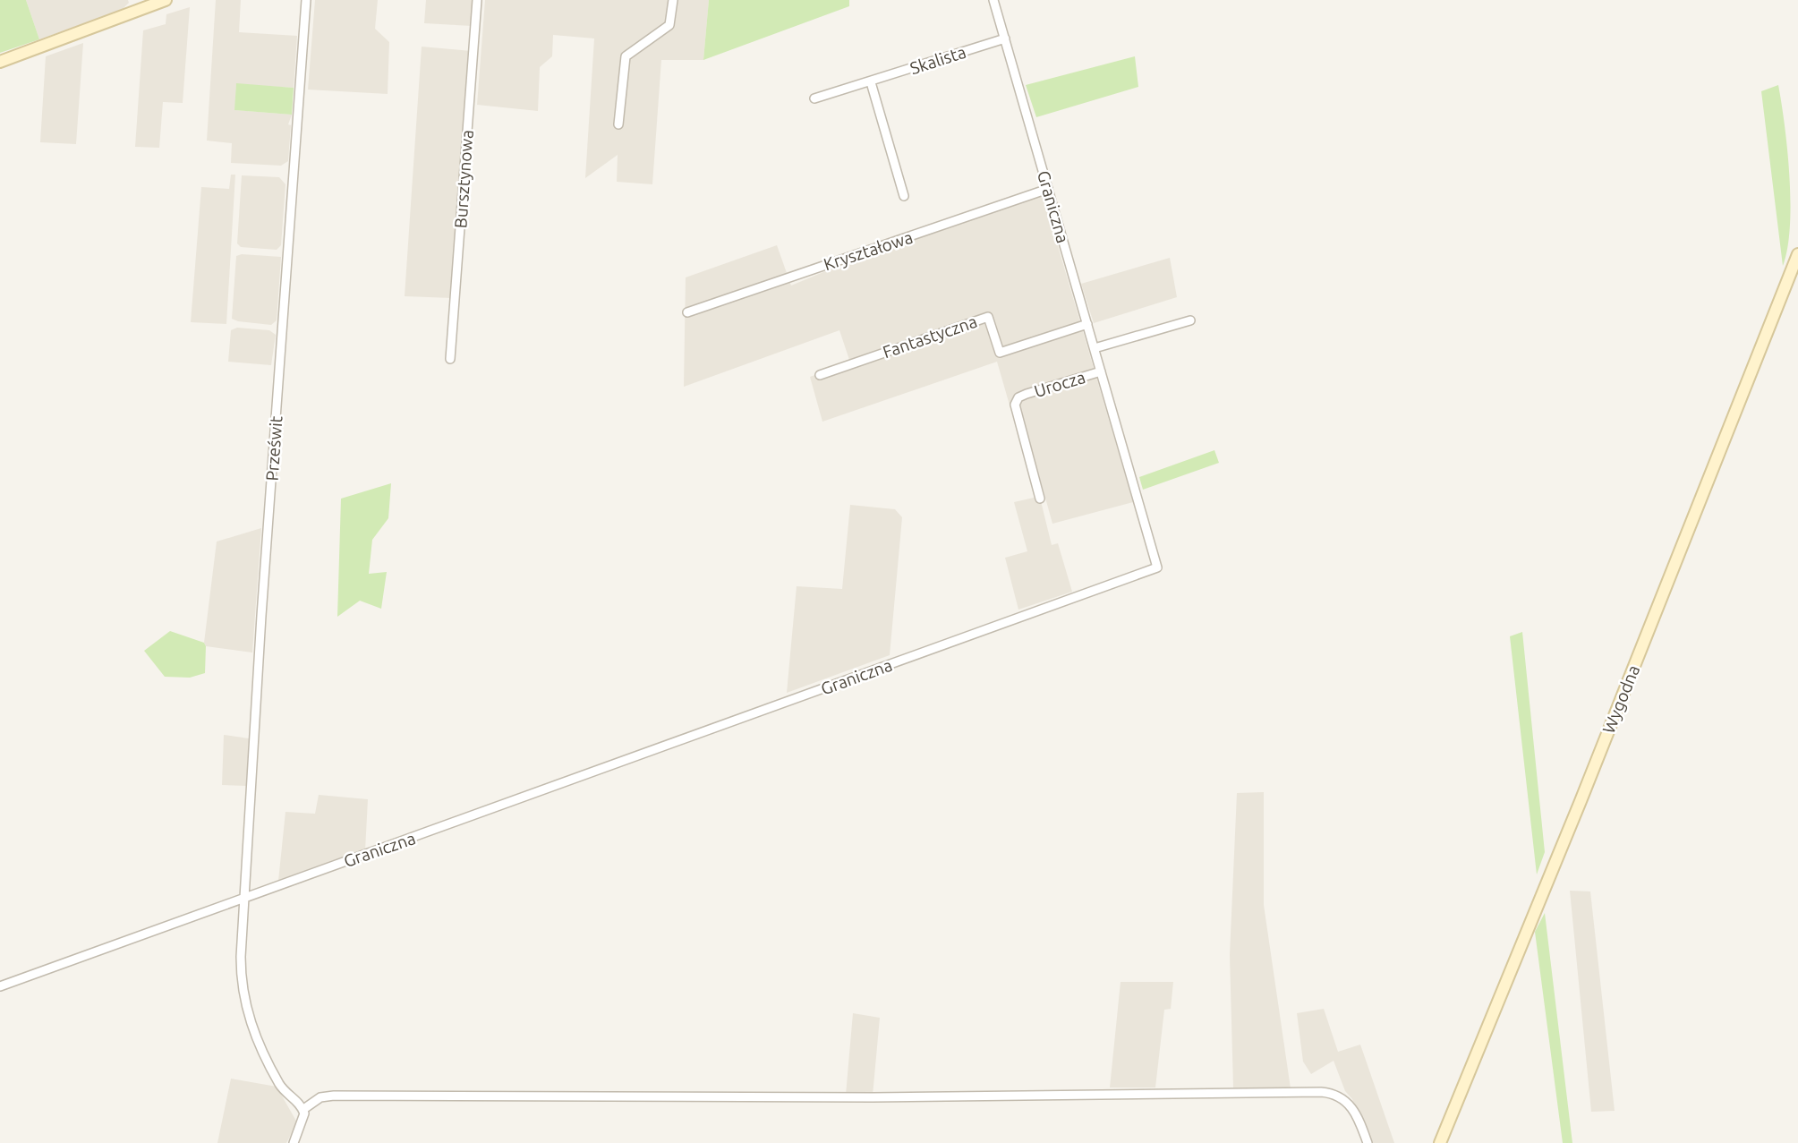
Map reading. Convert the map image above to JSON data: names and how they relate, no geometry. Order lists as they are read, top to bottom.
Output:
{
  "streets": {
    "street": [
      "Skalista",
      "Bursztynowa",
      "Graniczna",
      "Kryształowa",
      "Fantastyczna",
      "Urocza",
      "Prześwit",
      "Wygodna"
    ]
  },
  "crossings": [
    ["Skalista", "Graniczna"],
    ["Graniczna", "Kryształowa"],
    ["Graniczna", "Fantastyczna"],
    ["Graniczna", "Urocza"],
    ["Graniczna", "Prześwit"]
  ]
}
